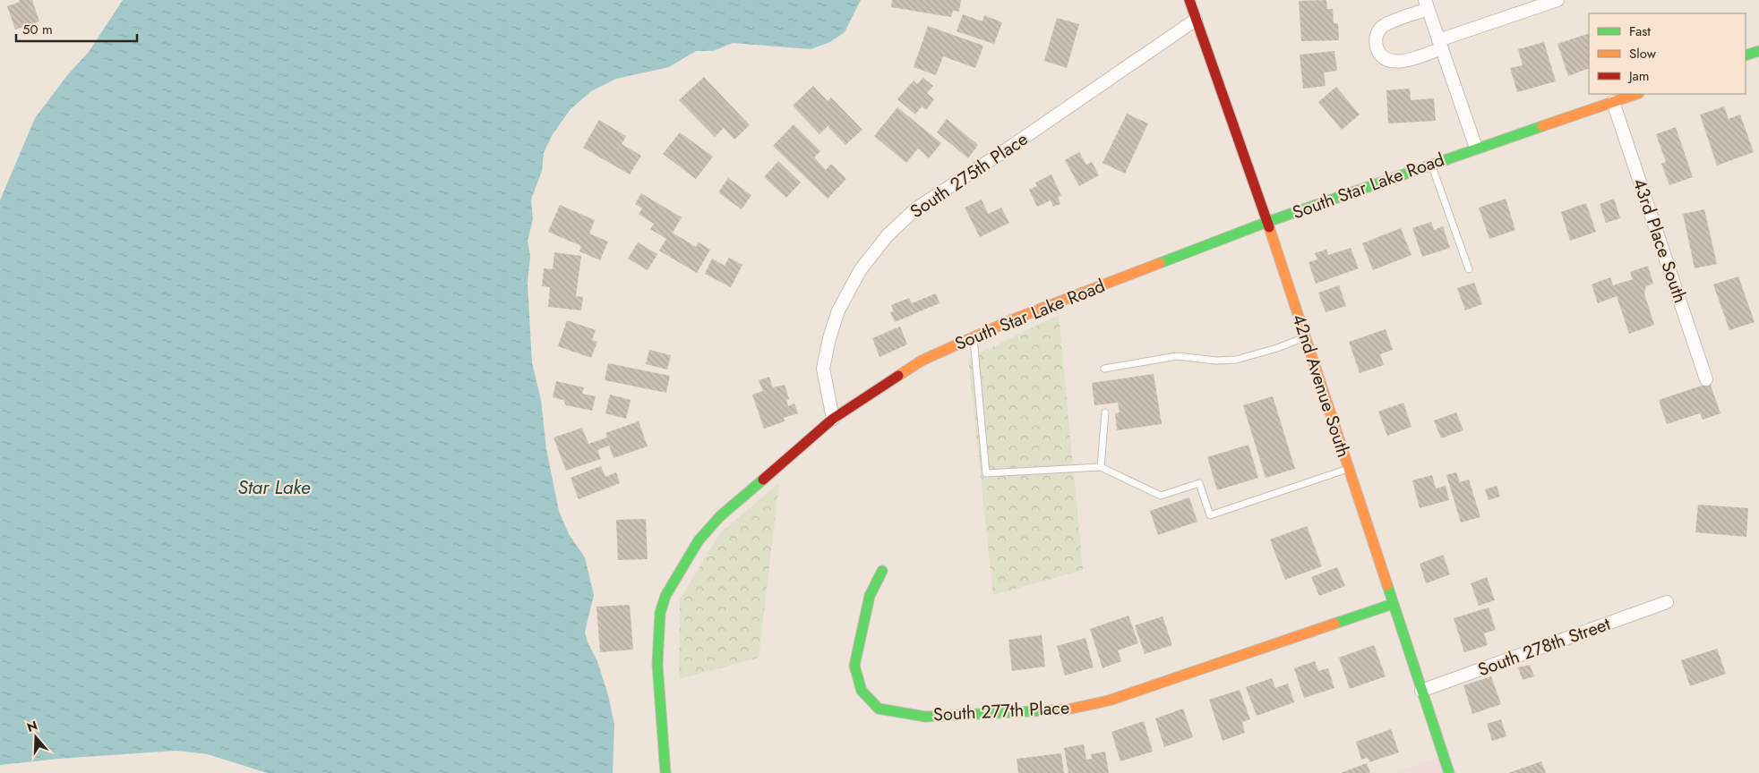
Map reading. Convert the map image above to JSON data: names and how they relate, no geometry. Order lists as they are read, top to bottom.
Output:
{
  "streets": {
    "street": [
      "South 275th Place",
      "South Star Lake Road",
      "43rd Place South",
      "42nd Avenue South",
      "South 278th Street",
      "South 277th Place"
    ]
  },
  "crossings": [
    ["South 275th Place", "South Star Lake Road"],
    ["South 275th Place", "42nd Avenue South"],
    ["South Star Lake Road", "43rd Place South"],
    ["South Star Lake Road", "42nd Avenue South"],
    ["42nd Avenue South", "South 278th Street"],
    ["42nd Avenue South", "South 277th Place"]
  ],
  "water": ["Star Lake"],
  "legend": ["Fast", "Slow", "Jam"],
  "scale_bar": "50 m",
  "north": "top"
}
